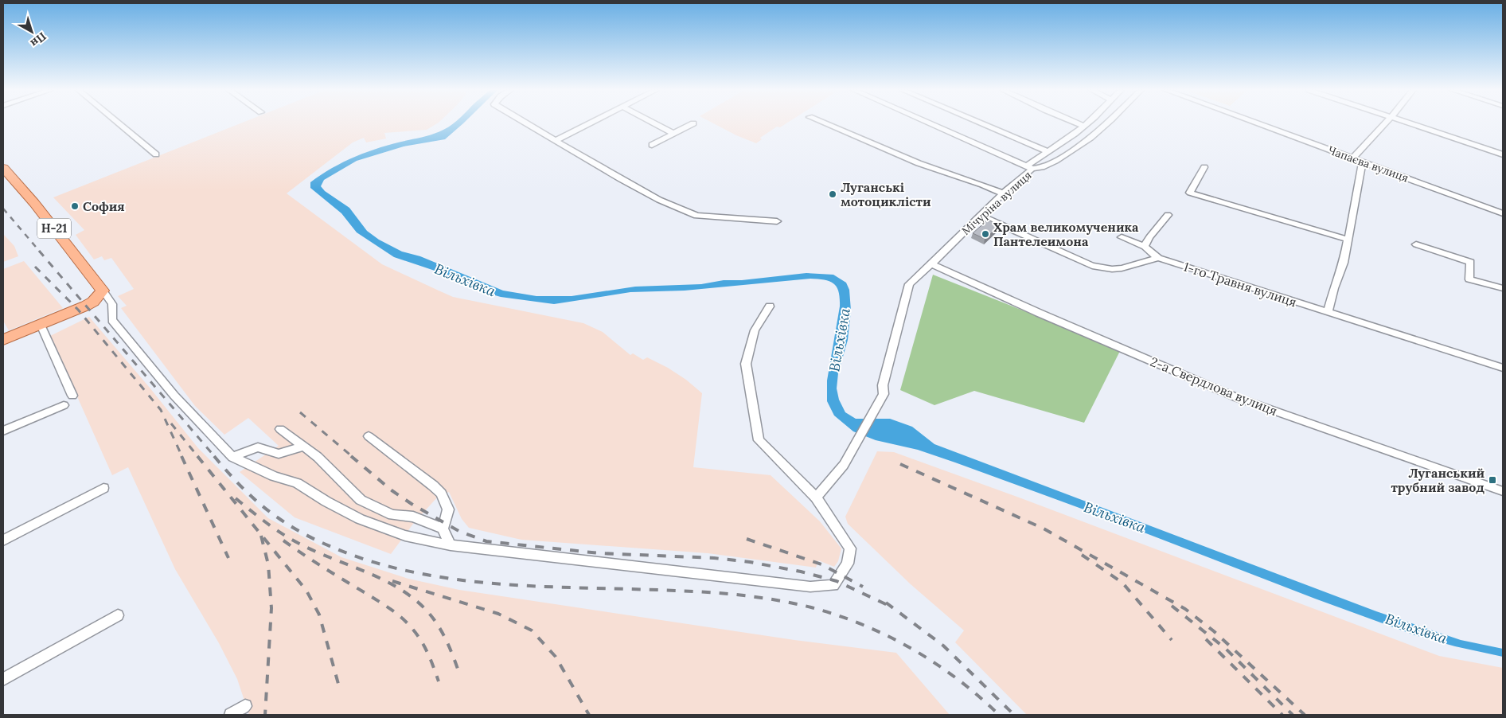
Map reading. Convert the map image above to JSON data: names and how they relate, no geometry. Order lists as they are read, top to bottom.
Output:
{
  "streets": {
    "main road": ["Н-21"],
    "street": [
      "Чапаєва вулиця",
      "Мічуріна вулиця",
      "1-го Травня вулиця",
      "2-а Свердлова вулиця"
    ]
  },
  "crossings": [
    ["Мічуріна вулиця", "2-а Свердлова вулиця"]
  ],
  "water": ["Вільхівка"],
  "places": {
    "other": ["Луганські мотоциклісти", "София", "Храм великомученика Пантелеимона"],
    "transit": ["Луганський трубний завод"]
  },
  "north": "bottom right"
}
